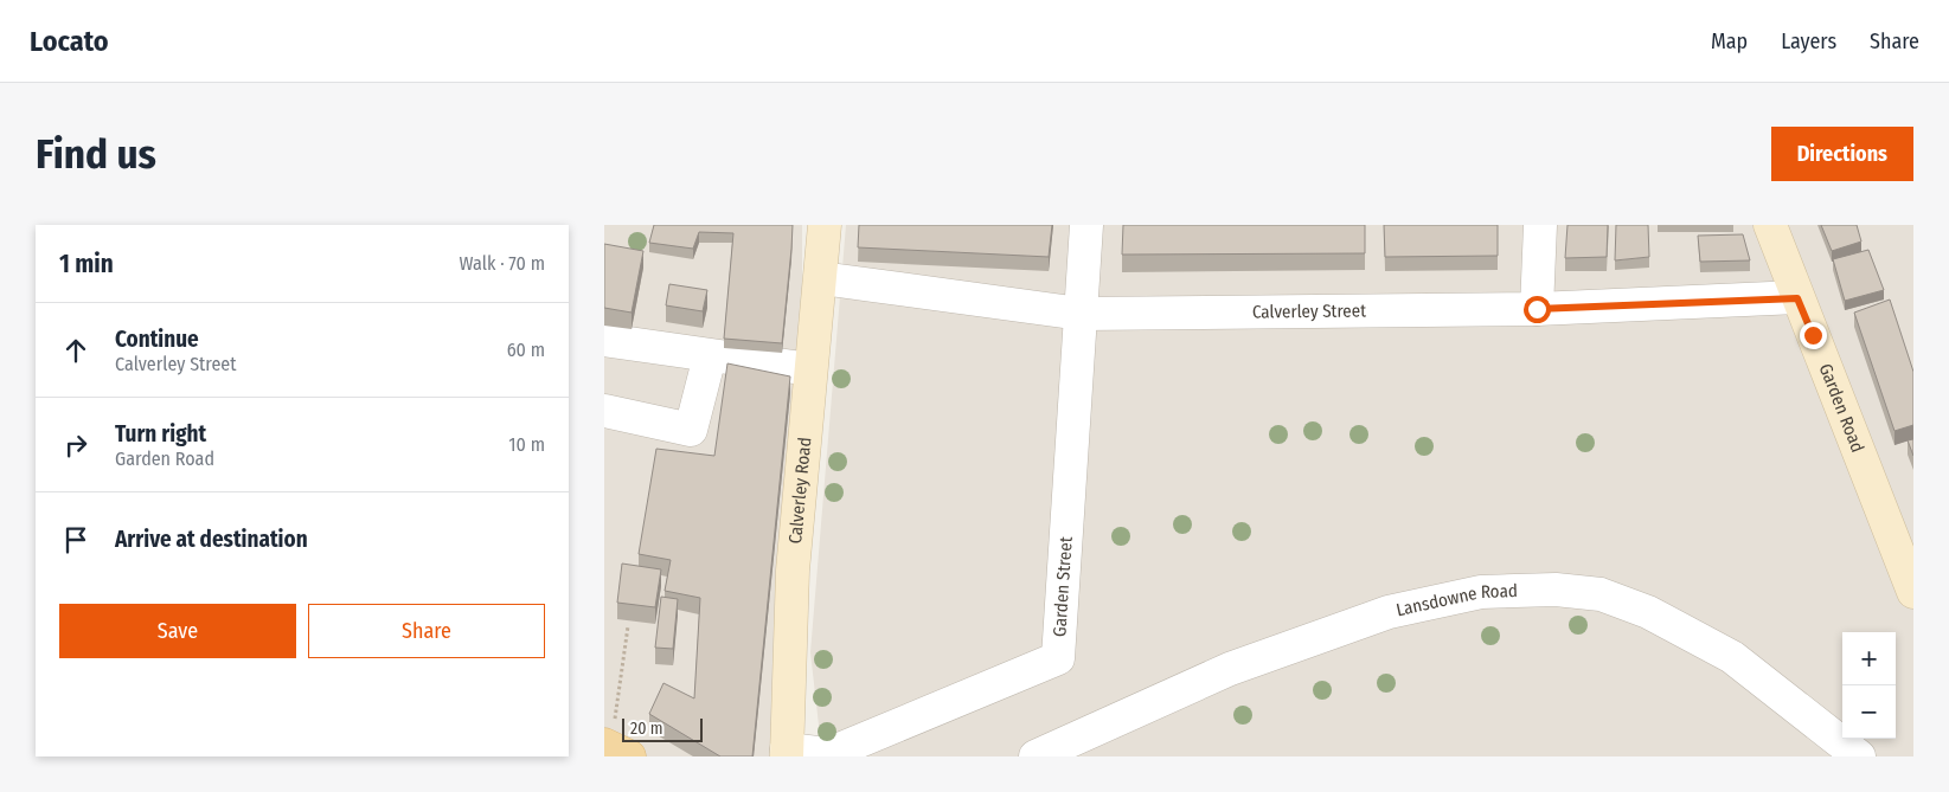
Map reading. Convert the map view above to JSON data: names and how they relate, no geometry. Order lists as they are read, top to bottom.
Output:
{
  "streets": {
    "street": [
      "Calverley Street",
      "Garden Road",
      "Calverley Road",
      "Garden Street",
      "Lansdowne Road"
    ]
  },
  "crossings": [
    ["Calverley Street", "Garden Road"],
    ["Calverley Street", "Calverley Road"],
    ["Calverley Street", "Garden Street"],
    ["Calverley Road", "Garden Street"]
  ],
  "scale_bar": "20 m",
  "page": {
    "header": "Locato",
    "nav": ["Map", "Layers", "Share"],
    "buttons": [
      "Directions",
      ["Save", "Share"]
    ],
    "title": "Find us",
    "heading": ["1 min", "Walk · 70 m"],
    "list": [
      ["Continue", "Calverley Street", "60 m"],
      ["Turn right", "Garden Road", "10 m"],
      "Arrive at destination"
    ],
    "map_buttons": ["+", "−"],
    "scale": "20 m"
  }
}
